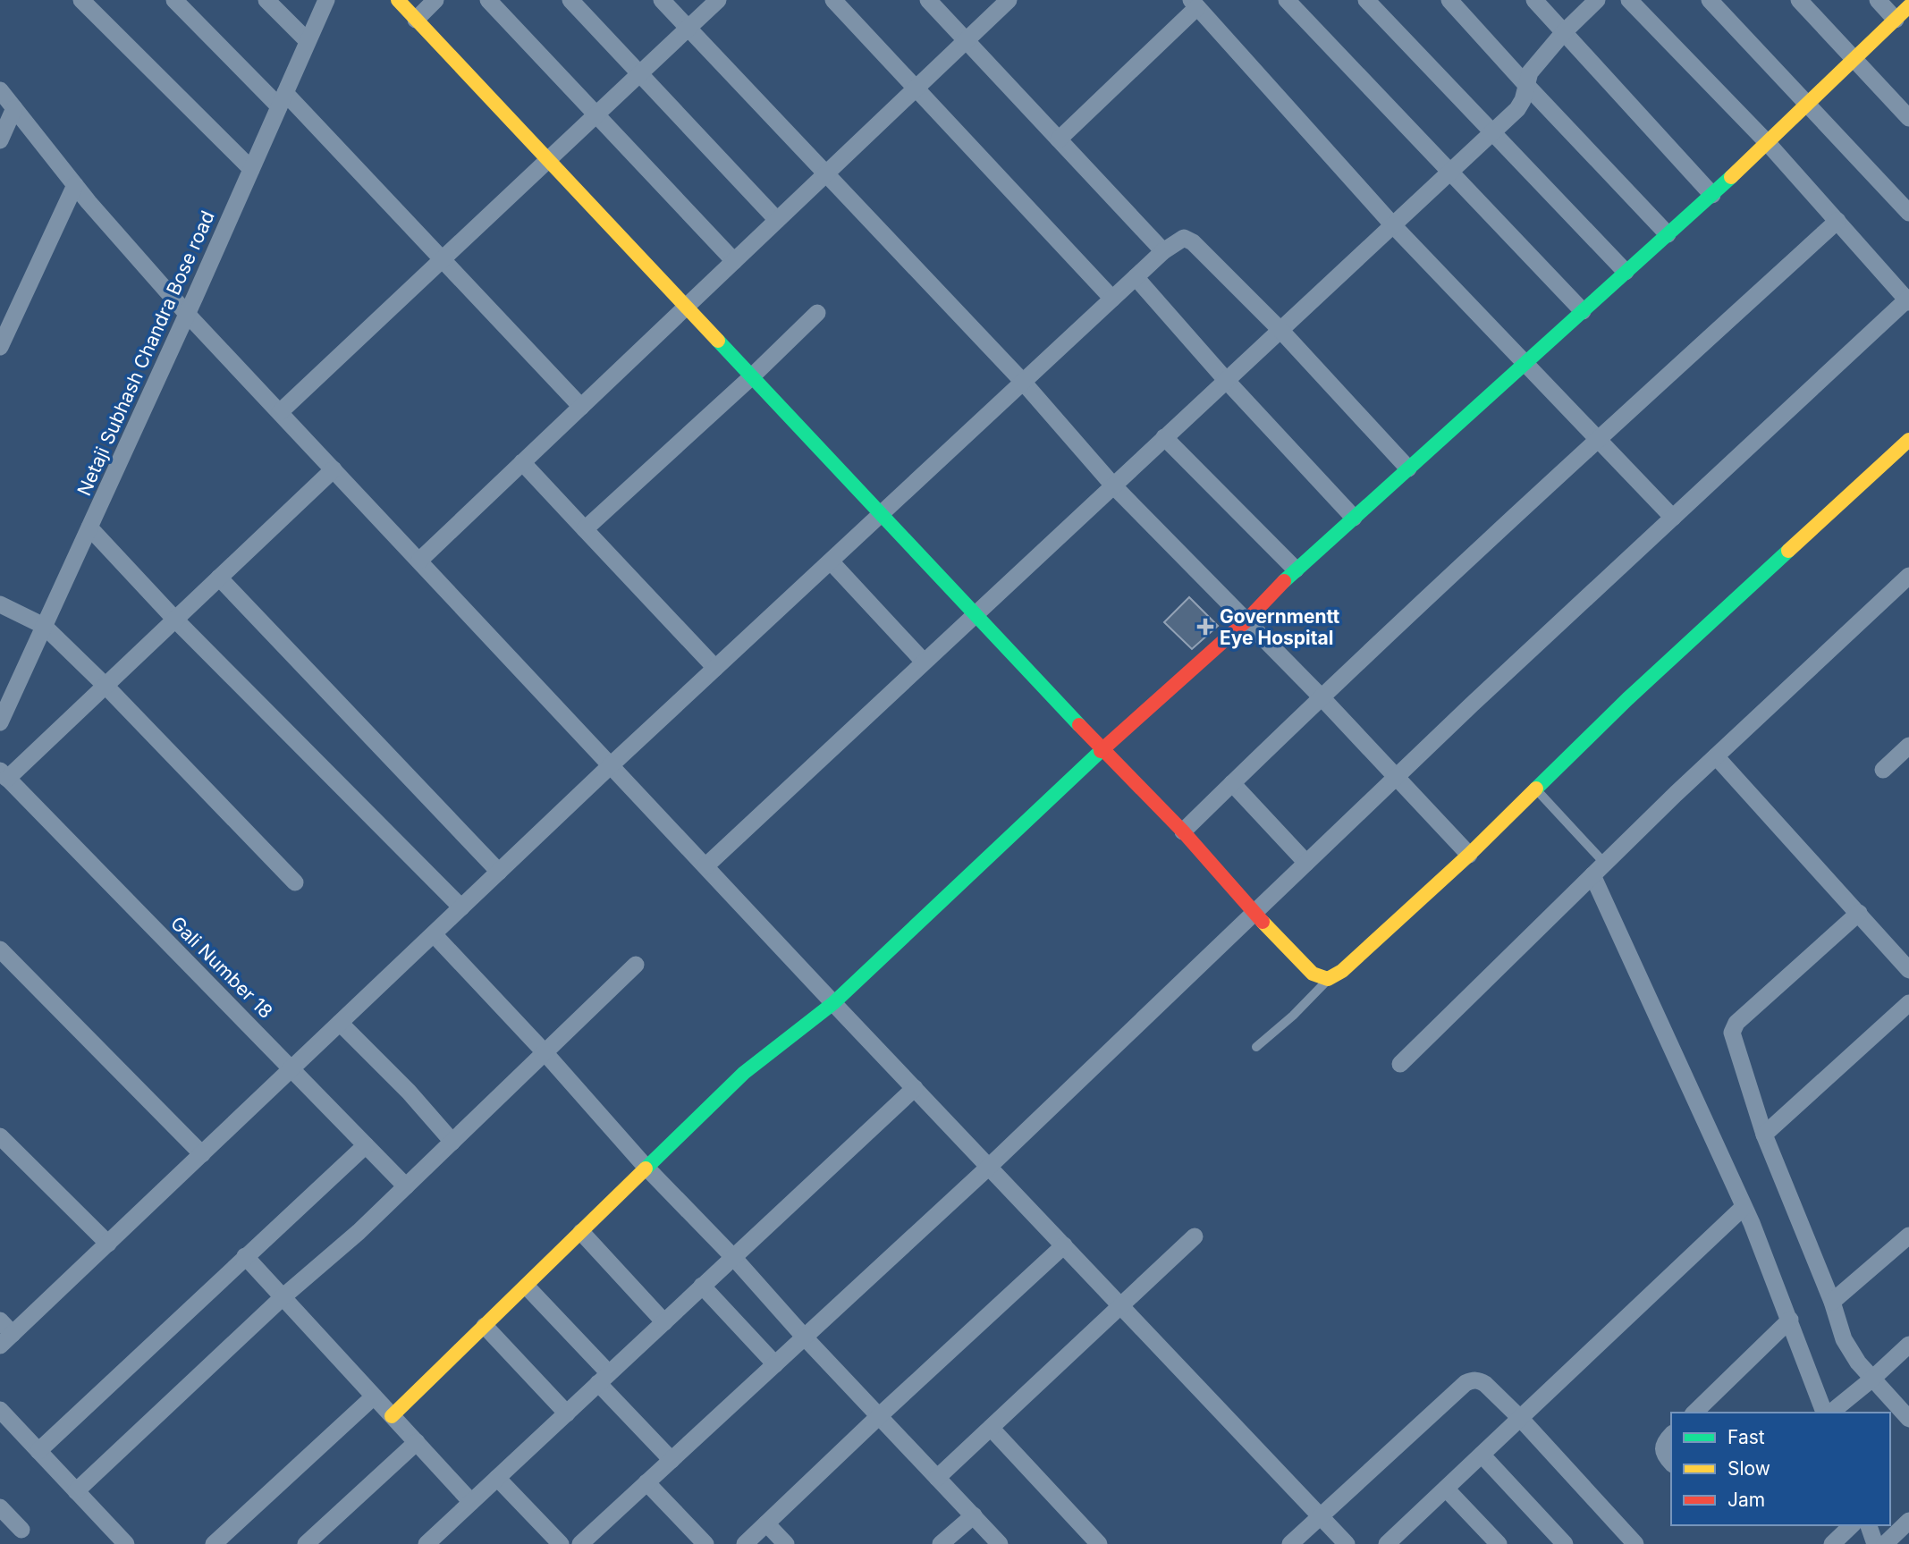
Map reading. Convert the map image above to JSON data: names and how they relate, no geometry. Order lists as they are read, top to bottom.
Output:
{
  "streets": {
    "street": ["Netaji Subhash Chandra Bose road", "Gali Number 18"]
  },
  "places": {
    "health": ["Governmentt Eye Hospital"]
  },
  "legend": ["Fast", "Slow", "Jam"]
}
